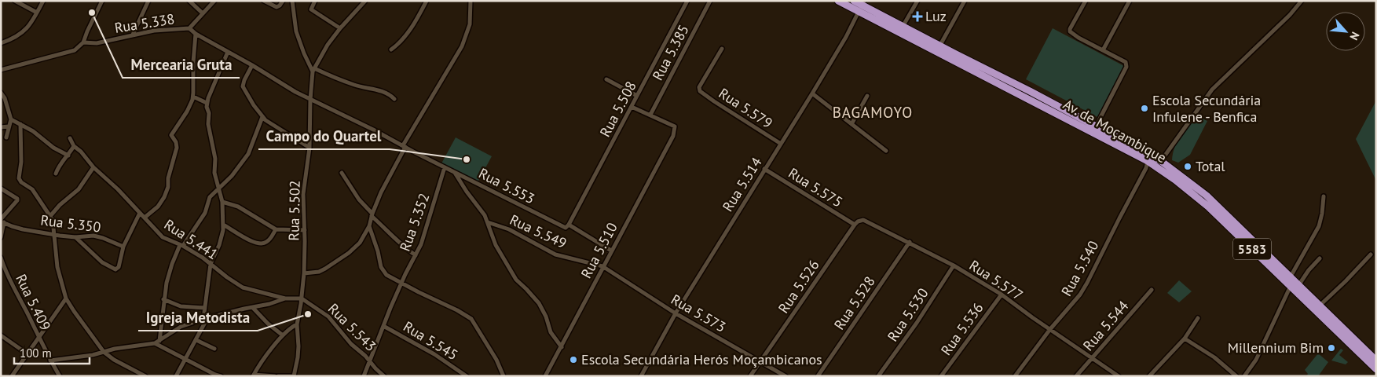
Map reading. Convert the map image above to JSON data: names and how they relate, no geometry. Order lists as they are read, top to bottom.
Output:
{
  "streets": {
    "highway": ["Av. de Moçambique", "5583"],
    "street": [
      "Rua 5.338",
      "Rua 5.385",
      "Rua 5.579",
      "Rua 5.508",
      "Rua 5.514",
      "Rua 5.553",
      "Rua 5.575",
      "Rua 5.502",
      "Rua 5.352",
      "Rua 5.350",
      "Rua 5.549",
      "Rua 5.441",
      "Rua 5.510",
      "Rua 5.540",
      "Rua 5.577",
      "Rua 5.526",
      "Rua 5.409",
      "Rua 5.528",
      "Rua 5.573",
      "Rua 5.530",
      "Rua 5.544",
      "Rua 5.543",
      "Rua 5.536",
      "Rua 5.545"
    ]
  },
  "crossings": [
    ["Rua 5.338", "Rua 5.553"],
    ["Rua 5.385", "Rua 5.510"],
    ["Rua 5.579", "Rua 5.514"],
    ["Rua 5.508", "Rua 5.553"],
    ["Av. de Moçambique", "Rua 5.514"],
    ["Av. de Moçambique", "Rua 5.540"],
    ["Rua 5.514", "Rua 5.575"],
    ["Rua 5.514", "Rua 5.573"],
    ["Rua 5.553", "Rua 5.502"],
    ["Rua 5.553", "Rua 5.352"],
    ["Rua 5.553", "Rua 5.510"],
    ["Rua 5.575", "Rua 5.577"],
    ["Rua 5.575", "Rua 5.526"],
    ["Rua 5.502", "Rua 5.543"],
    ["Rua 5.352", "Rua 5.545"],
    ["Rua 5.549", "Rua 5.510"],
    ["Rua 5.549", "Rua 5.573"],
    ["Rua 5.510", "Rua 5.573"],
    ["Rua 5.540", "Rua 5.577"],
    ["Rua 5.577", "Rua 5.526"],
    ["Rua 5.577", "Rua 5.528"],
    ["Rua 5.577", "Rua 5.530"],
    ["Rua 5.577", "Rua 5.544"],
    ["Rua 5.577", "Rua 5.536"],
    ["Rua 5.526", "Rua 5.573"]
  ],
  "districts": ["BAGAMOYO"],
  "places": {
    "other": [
      "Mercearia Gruta",
      "Escola Secundária Infulene - Benfica",
      "Campo do Quartel",
      "Total",
      "Igreja Metodista",
      "Millennium Bim",
      "Escola Secundária Herós Moçambicanos"
    ],
    "health": ["Luz"]
  },
  "scale_bar": "100 m",
  "north": "bottom right"
}
